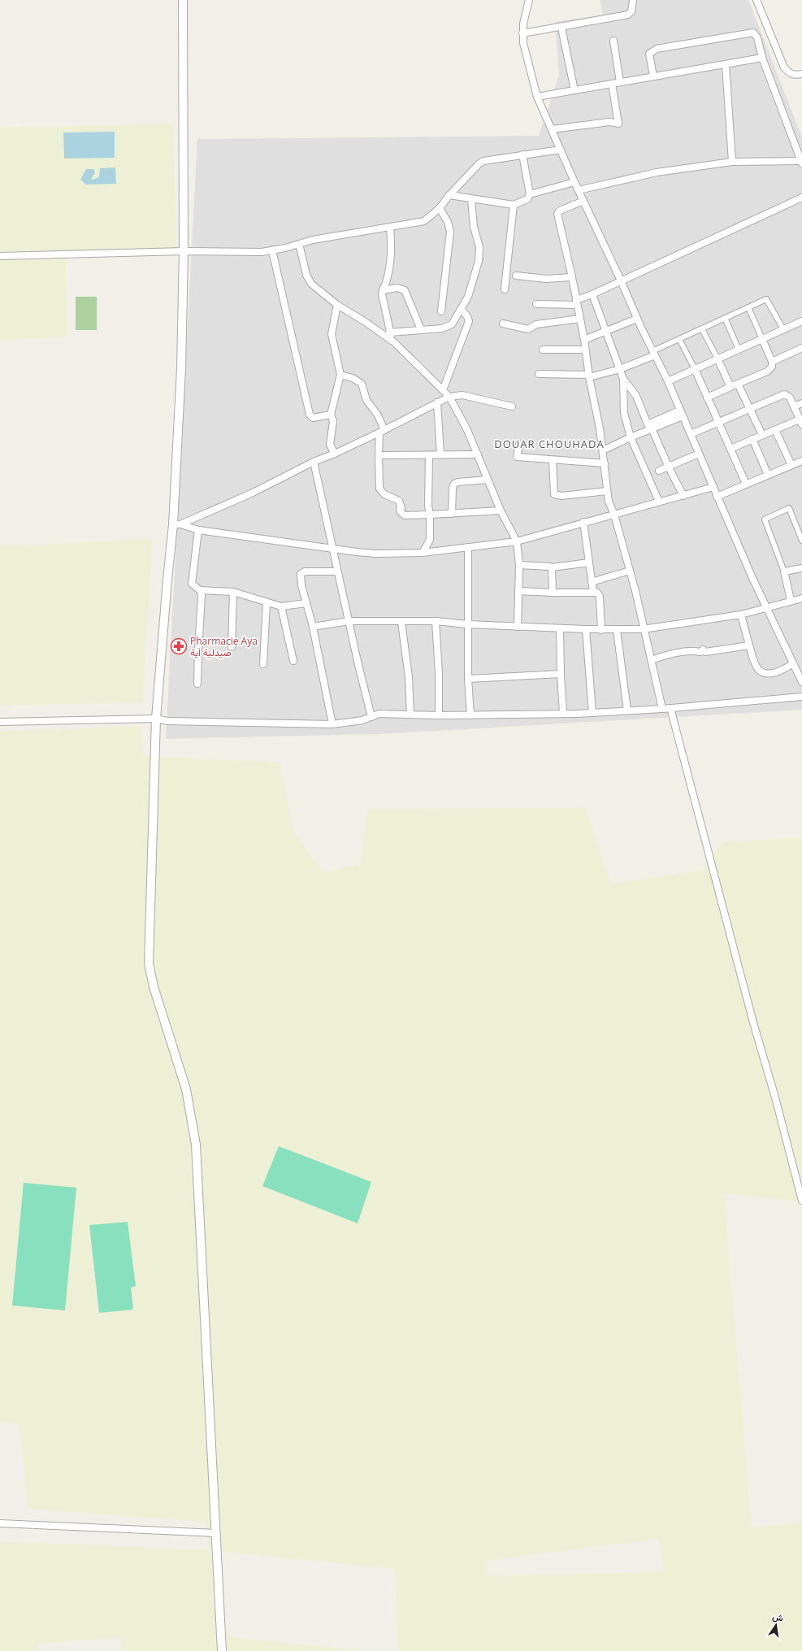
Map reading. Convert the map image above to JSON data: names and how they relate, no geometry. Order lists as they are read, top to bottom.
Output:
{
  "districts": ["DOUAR CHOUHADA"],
  "places": {
    "pharmacy": ["Pharmacie Aya صيدلية اَية"]
  },
  "north": "top"
}
